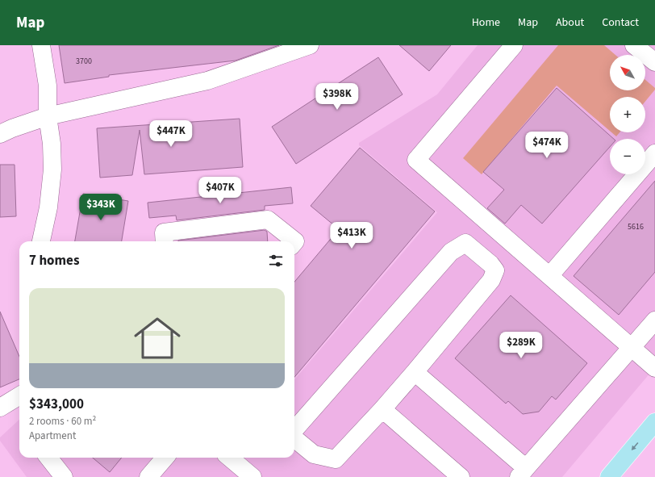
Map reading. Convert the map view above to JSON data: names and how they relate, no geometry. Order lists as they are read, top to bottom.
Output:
{
  "house_numbers": ["3700", "5616"],
  "north": "top left",
  "page": {
    "header": "Map",
    "nav": [
      "Home",
      "Map",
      "About",
      "Contact"
    ],
    "map_buttons": ["+", "−"],
    "price": [
      "$398K",
      "$447K",
      "$474K",
      "$407K",
      "$343K",
      "$413K",
      "$289K"
    ],
    "heading": "7 homes",
    "list": [
      {
        "name": "$343,000",
        "note": "2 rooms · 60 m² · Apartment"
      }
    ]
  }
}
